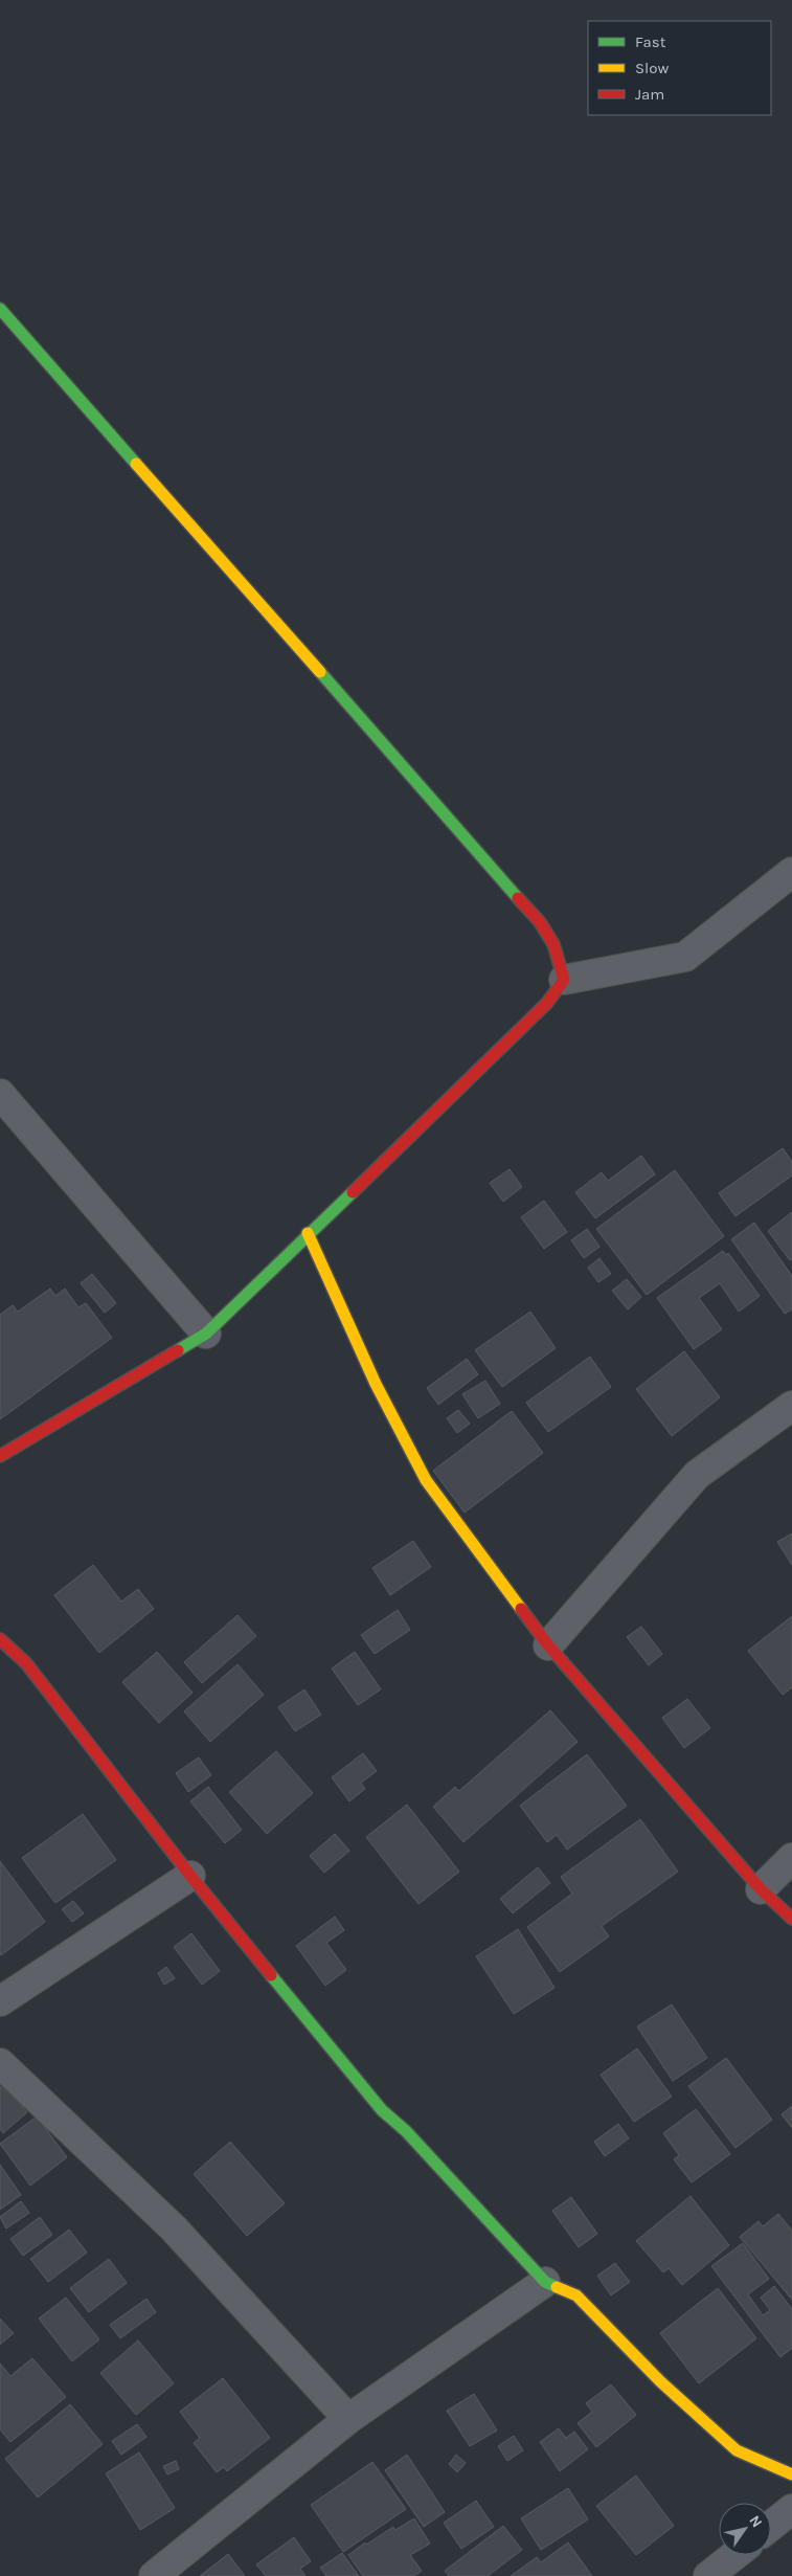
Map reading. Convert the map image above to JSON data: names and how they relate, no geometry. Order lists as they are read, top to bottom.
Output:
{
  "legend": ["Fast", "Slow", "Jam"],
  "north": "top right"
}
